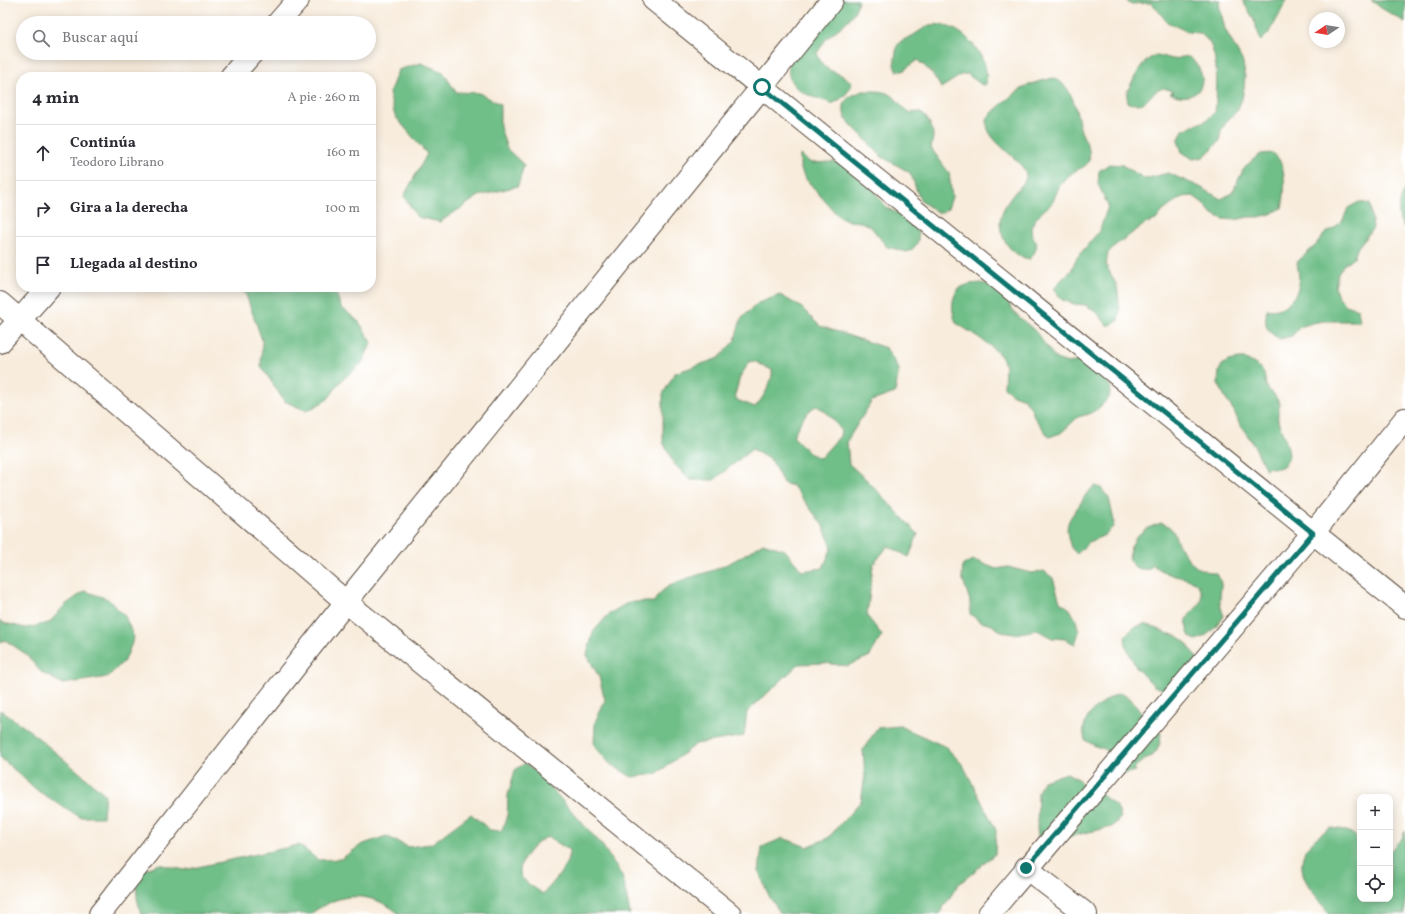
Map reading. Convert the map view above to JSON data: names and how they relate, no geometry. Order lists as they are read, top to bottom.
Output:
{
  "north": "left",
  "page": {
    "search": "Buscar aquí",
    "heading": ["4 min", "A pie · 260 m"],
    "list": [
      ["Continúa", "Teodoro Librano", "160 m"],
      ["Gira a la derecha", "100 m"],
      "Llegada al destino"
    ],
    "map_buttons": ["+", "−"]
  }
}
